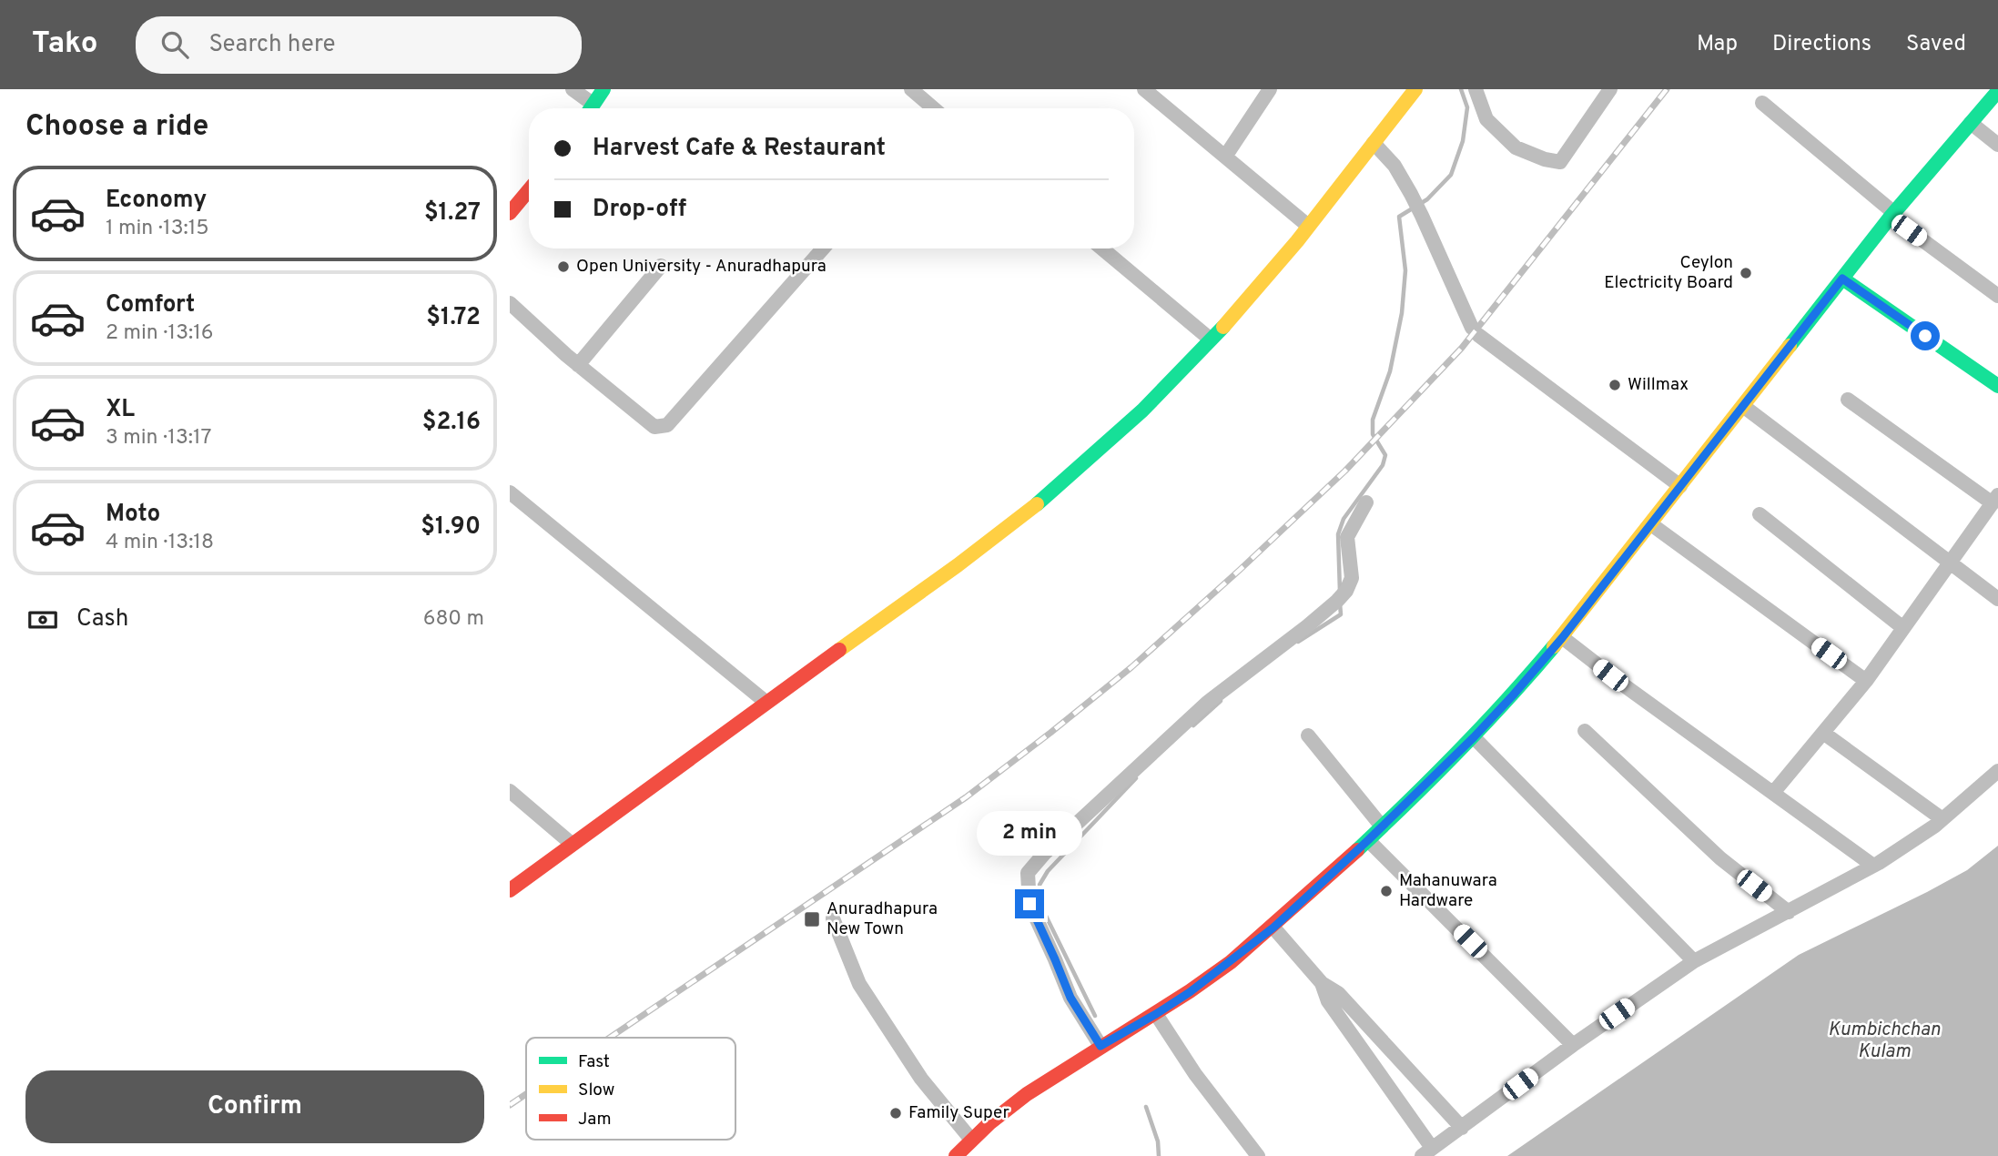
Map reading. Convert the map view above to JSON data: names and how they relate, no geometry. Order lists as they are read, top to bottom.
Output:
{
  "water": ["Kumbichchan Kulam"],
  "places": {
    "other": [
      "Open University - Anuradhapura",
      "Ceylon Electricity Board",
      "Willmax",
      "Mahanuwara Hardware",
      "Family Super"
    ],
    "transit": ["Anuradhapura New Town"]
  },
  "legend": ["Fast", "Slow", "Jam"],
  "page": {
    "header": "Tako",
    "search": "Search here",
    "nav": ["Map", "Directions", "Saved"],
    "heading": "Choose a ride",
    "banner": ["Harvest Cafe & Restaurant", "Drop-off"],
    "list": [
      {
        "name": "Economy",
        "note": "1 min · 13:15",
        "value": "$1.27"
      },
      {
        "name": "Comfort",
        "note": "2 min · 13:16",
        "value": "$1.72"
      },
      {
        "name": "XL",
        "note": "3 min · 13:17",
        "value": "$2.16"
      },
      {
        "name": "Moto",
        "note": "4 min · 13:18",
        "value": "$1.90"
      }
    ],
    "pay": ["Cash", "680 m"],
    "bubble": "2 min",
    "buttons": "Confirm"
  }
}
